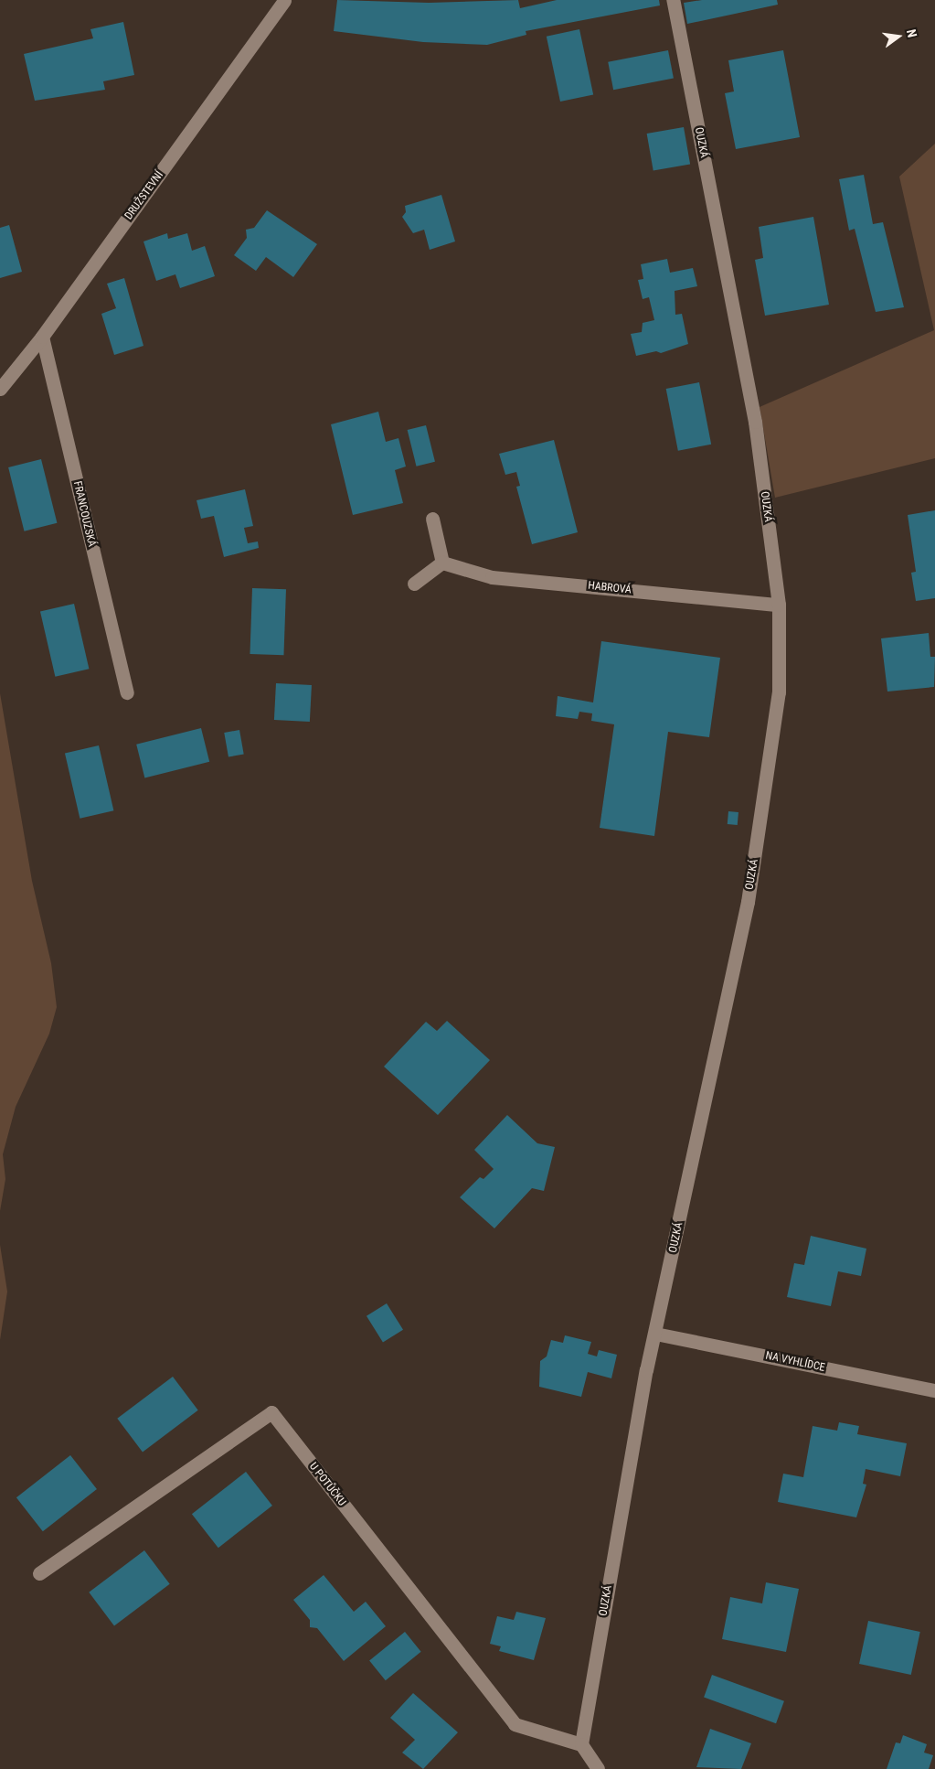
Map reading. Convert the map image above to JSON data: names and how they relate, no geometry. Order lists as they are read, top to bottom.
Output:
{
  "streets": {
    "street": [
      "OUZKÁ",
      "DRUŽSTEVNÍ",
      "FRANCOUZSKÁ",
      "HABROVÁ",
      "NA VYHLÍDCE",
      "U POTŮČKU"
    ]
  },
  "crossings": [
    ["OUZKÁ", "HABROVÁ"],
    ["OUZKÁ", "NA VYHLÍDCE"],
    ["OUZKÁ", "U POTŮČKU"],
    ["DRUŽSTEVNÍ", "FRANCOUZSKÁ"]
  ],
  "north": "right"
}
